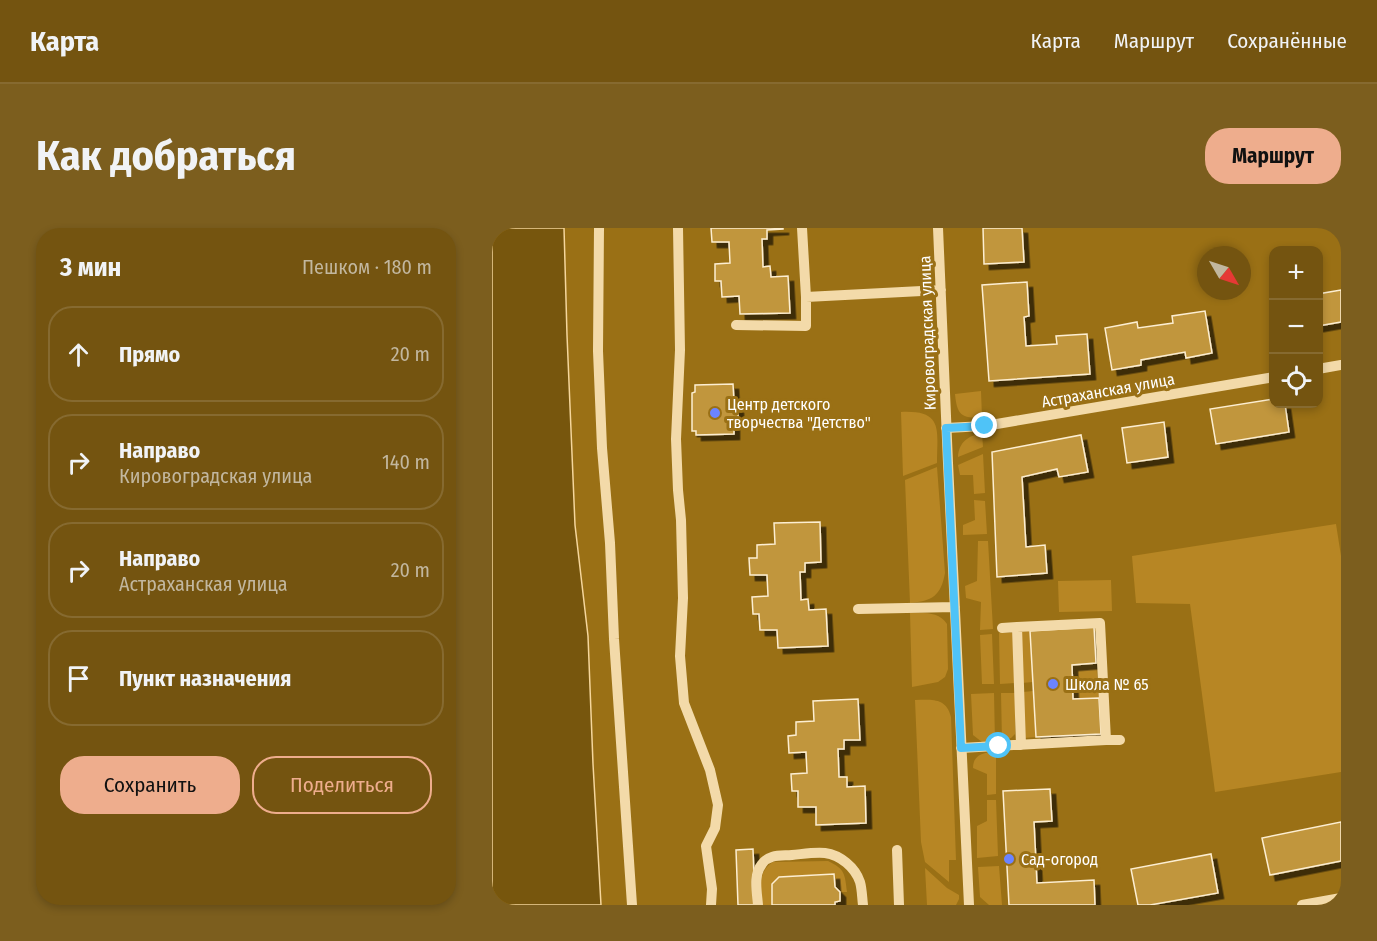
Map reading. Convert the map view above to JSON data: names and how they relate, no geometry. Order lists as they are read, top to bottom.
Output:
{
  "streets": {
    "street": ["Кировоградская улица", "Астраханская улица"]
  },
  "crossings": [
    ["Кировоградская улица", "Астраханская улица"]
  ],
  "places": ["Центр детского творчества \"Детство\"", "Школа № 65", "Сад-огород"],
  "north": "bottom right",
  "page": {
    "header": "Карта",
    "nav": ["Карта", "Маршрут", "Сохранённые"],
    "buttons": [
      "Маршрут",
      ["Сохранить", "Поделиться"]
    ],
    "title": "Как добраться",
    "heading": ["3 мин", "Пешком · 180 m"],
    "map_buttons": ["+", "−"],
    "list": [
      ["Прямо", "20 m"],
      ["Направо", "Кировоградская улица", "140 m"],
      ["Направо", "Астраханская улица", "20 m"],
      "Пункт назначения"
    ]
  }
}
